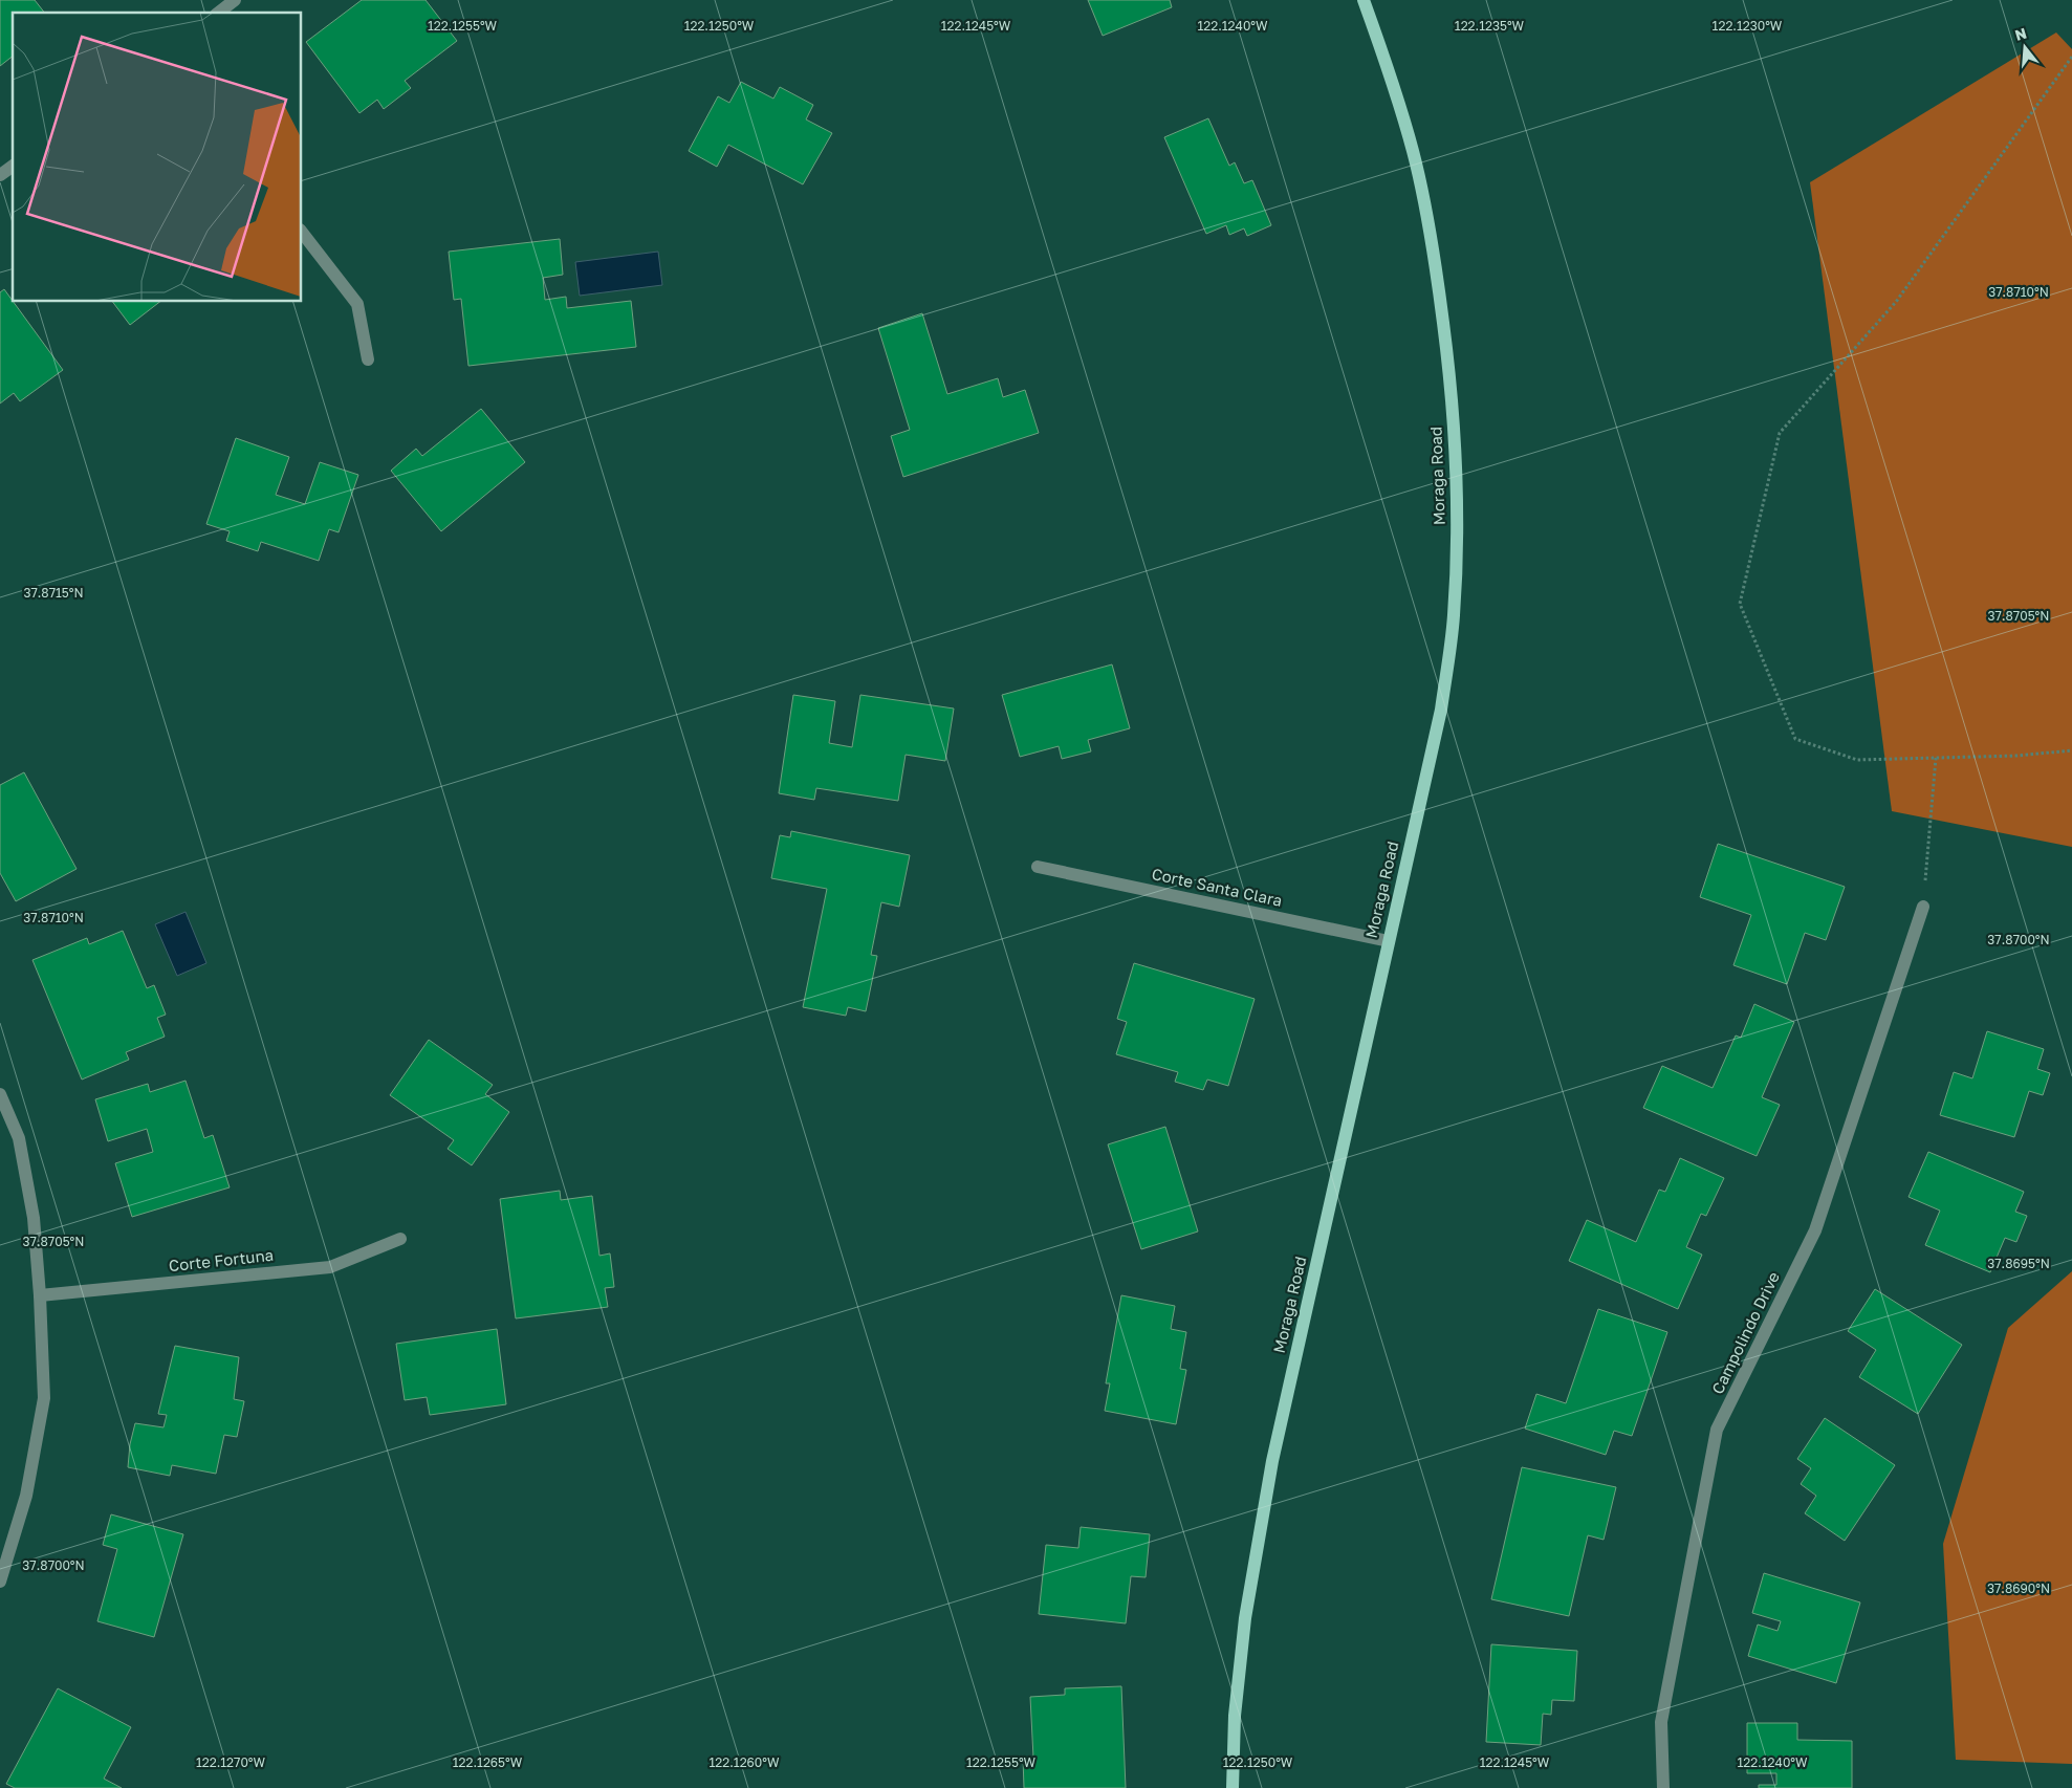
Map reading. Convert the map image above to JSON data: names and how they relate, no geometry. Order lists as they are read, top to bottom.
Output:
{
  "streets": {
    "main road": ["Moraga Road"],
    "street": ["Corte Santa Clara", "Corte Fortuna", "Campolindo Drive"]
  },
  "crossings": [
    ["Moraga Road", "Corte Santa Clara"]
  ],
  "north": "top",
  "coordinates": [
    "122.1255°W",
    "122.1250°W",
    "122.1245°W",
    "122.1240°W",
    "122.1235°W",
    "122.1230°W",
    "37.8710°N",
    "37.8715°N",
    "37.8705°N",
    "37.8700°N",
    "37.8695°N",
    "37.8690°N",
    "122.1270°W",
    "122.1265°W",
    "122.1260°W"
  ]
}
